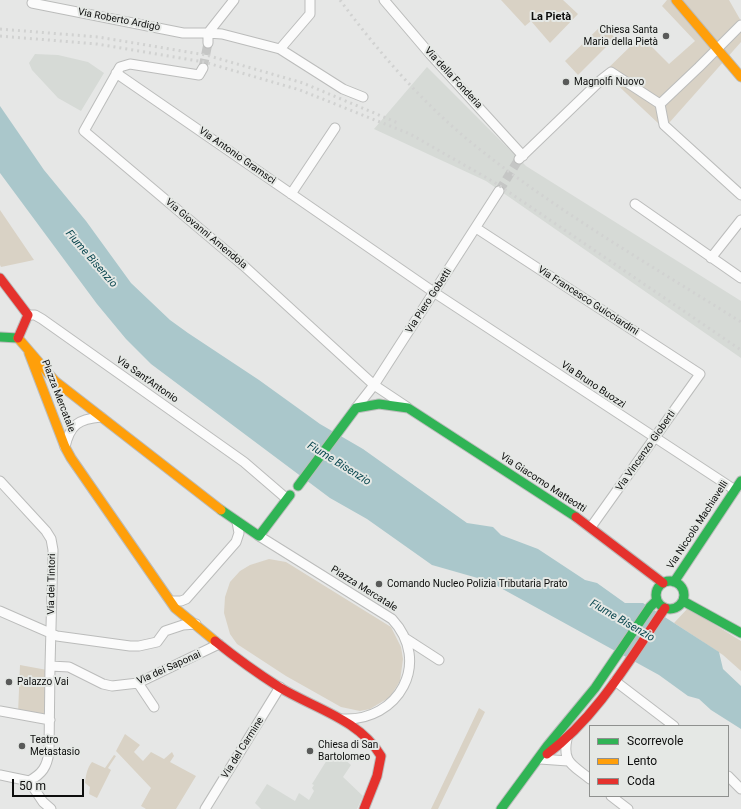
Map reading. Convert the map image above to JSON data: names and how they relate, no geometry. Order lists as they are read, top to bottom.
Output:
{
  "streets": {
    "street": [
      "Via Roberto Ardigò",
      "Via della Fonderia",
      "Via Antonio Gramsci",
      "Via Giovanni Amendola",
      "Via Piero Gobetti",
      "Via Francesco Guicciardini",
      "Via Sant'Antonio",
      "Via Bruno Buozzi",
      "Piazza Mercatale",
      "Via Vincenzo Gioberti",
      "Via Giacomo Matteotti",
      "Via Niccolò Machiavelli",
      "Via dei Tintori",
      "Via dei Saponai",
      "Via del Carmine"
    ]
  },
  "crossings": [
    ["Via Antonio Gramsci", "Via Giovanni Amendola"],
    ["Via Antonio Gramsci", "Via Piero Gobetti"],
    ["Via Antonio Gramsci", "Via Bruno Buozzi"],
    ["Via Giovanni Amendola", "Via Piero Gobetti"],
    ["Via Giovanni Amendola", "Via Giacomo Matteotti"],
    ["Via Piero Gobetti", "Via Francesco Guicciardini"],
    ["Via Piero Gobetti", "Via Bruno Buozzi"],
    ["Via Piero Gobetti", "Via Giacomo Matteotti"],
    ["Via Francesco Guicciardini", "Via Vincenzo Gioberti"],
    ["Via Sant'Antonio", "Piazza Mercatale"],
    ["Via Bruno Buozzi", "Via Vincenzo Gioberti"],
    ["Via Bruno Buozzi", "Via Niccolò Machiavelli"],
    ["Piazza Mercatale", "Via dei Saponai"],
    ["Piazza Mercatale", "Via del Carmine"],
    ["Via Vincenzo Gioberti", "Via Giacomo Matteotti"],
    ["Via Giacomo Matteotti", "Via Niccolò Machiavelli"],
    ["Via dei Tintori", "Via dei Saponai"]
  ],
  "districts": ["La Pietà"],
  "water": ["Fiume Bisenzio"],
  "places": [
    "Chiesa Santa Maria della Pietà",
    "Magnolfi Nuovo",
    "Comando Nucleo Polizia Tributaria Prato",
    "Palazzo Vai",
    "Teatro Metastasio",
    "Chiesa di San Bartolomeo"
  ],
  "legend": ["Scorrevole", "Lento", "Coda"],
  "scale_bar": "50 m"
}
